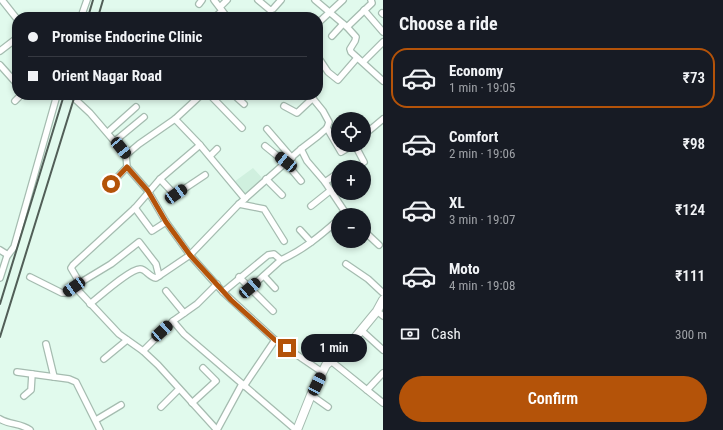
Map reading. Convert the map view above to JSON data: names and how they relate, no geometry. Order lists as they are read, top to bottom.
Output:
{
  "page": {
    "heading": "Choose a ride",
    "banner": ["Promise Endocrine Clinic", "Orient Nagar Road"],
    "list": [
      {
        "name": "Economy",
        "note": "1 min · 19:05",
        "value": "₹73"
      },
      {
        "name": "Comfort",
        "note": "2 min · 19:06",
        "value": "₹98"
      },
      {
        "name": "XL",
        "note": "3 min · 19:07",
        "value": "₹124"
      },
      {
        "name": "Moto",
        "note": "4 min · 19:08",
        "value": "₹111"
      }
    ],
    "map_buttons": ["+", "−"],
    "pay": ["Cash", "300 m"],
    "bubble": "1 min",
    "buttons": "Confirm"
  }
}
